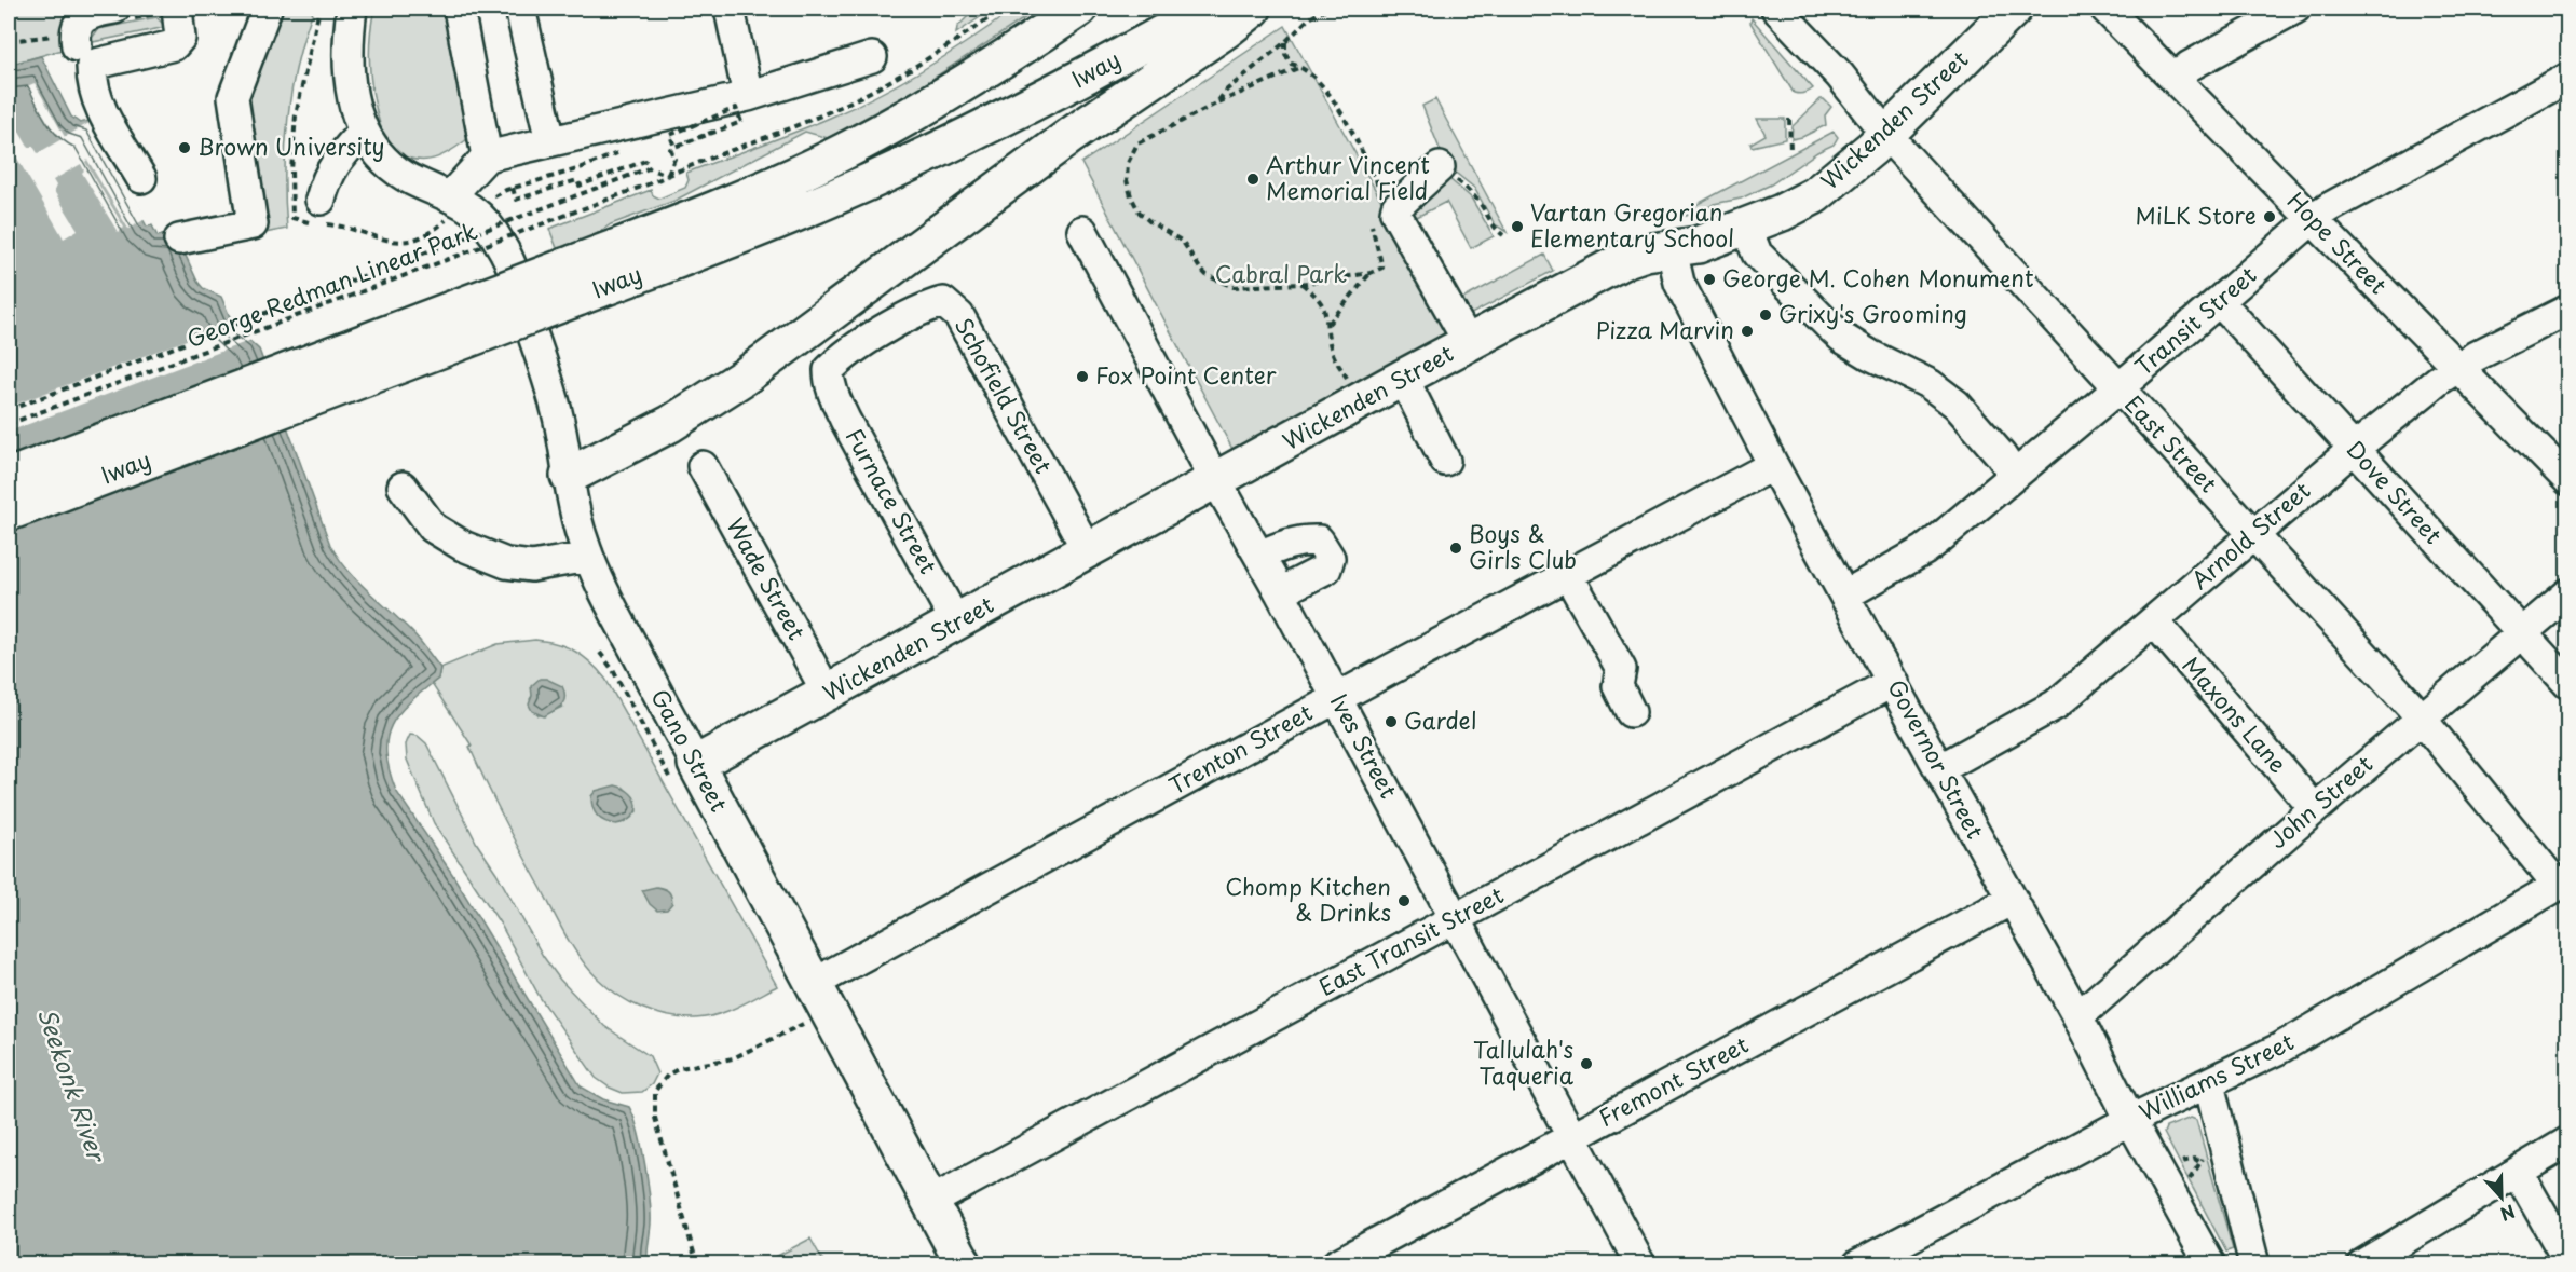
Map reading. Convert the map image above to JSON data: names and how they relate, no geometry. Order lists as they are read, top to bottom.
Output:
{
  "streets": {
    "main road": ["Iway", "Wickenden Street", "Gano Street"],
    "street": [
      "Hope Street",
      "Transit Street",
      "Schofield Street",
      "East Street",
      "Dove Street",
      "Furnace Street",
      "Arnold Street",
      "Wade Street",
      "Maxons Lane",
      "Ives Street",
      "Trenton Street",
      "Governor Street",
      "John Street",
      "East Transit Street",
      "Williams Street",
      "Fremont Street"
    ],
    "path": ["George Redman Linear Park"]
  },
  "crossings": [
    ["Wickenden Street", "Schofield Street"],
    ["Wickenden Street", "East Street"],
    ["Wickenden Street", "Furnace Street"],
    ["Wickenden Street", "Wade Street"],
    ["Wickenden Street", "Ives Street"],
    ["Wickenden Street", "Gano Street"],
    ["Wickenden Street", "Governor Street"],
    ["Hope Street", "Transit Street"],
    ["Hope Street", "Arnold Street"],
    ["Transit Street", "East Street"],
    ["Transit Street", "Dove Street"],
    ["Transit Street", "Governor Street"],
    ["Schofield Street", "Furnace Street"],
    ["East Street", "Arnold Street"],
    ["East Street", "John Street"],
    ["East Street", "Williams Street"],
    ["Dove Street", "Arnold Street"],
    ["Dove Street", "John Street"],
    ["Arnold Street", "Maxons Lane"],
    ["Arnold Street", "Governor Street"],
    ["Maxons Lane", "John Street"],
    ["Ives Street", "Trenton Street"],
    ["Ives Street", "East Transit Street"],
    ["Ives Street", "Fremont Street"],
    ["Trenton Street", "Gano Street"],
    ["Trenton Street", "Governor Street"],
    ["Gano Street", "East Transit Street"],
    ["Governor Street", "John Street"],
    ["Governor Street", "East Transit Street"],
    ["Governor Street", "Williams Street"],
    ["Governor Street", "Fremont Street"]
  ],
  "water": ["Seekonk River"],
  "parks": ["Cabral Park"],
  "places": [
    "Brown University",
    "Arthur Vincent Memorial Field",
    "MiLK Store",
    "Vartan Gregorian Elementary School",
    "George M. Cohen Monument",
    "Grixy's Grooming",
    "Pizza Marvin",
    "Fox Point Center",
    "Boys & Girls Club",
    "Gardel",
    "Chomp Kitchen & Drinks",
    "Tallulah's Taqueria"
  ],
  "north": "bottom"
}
